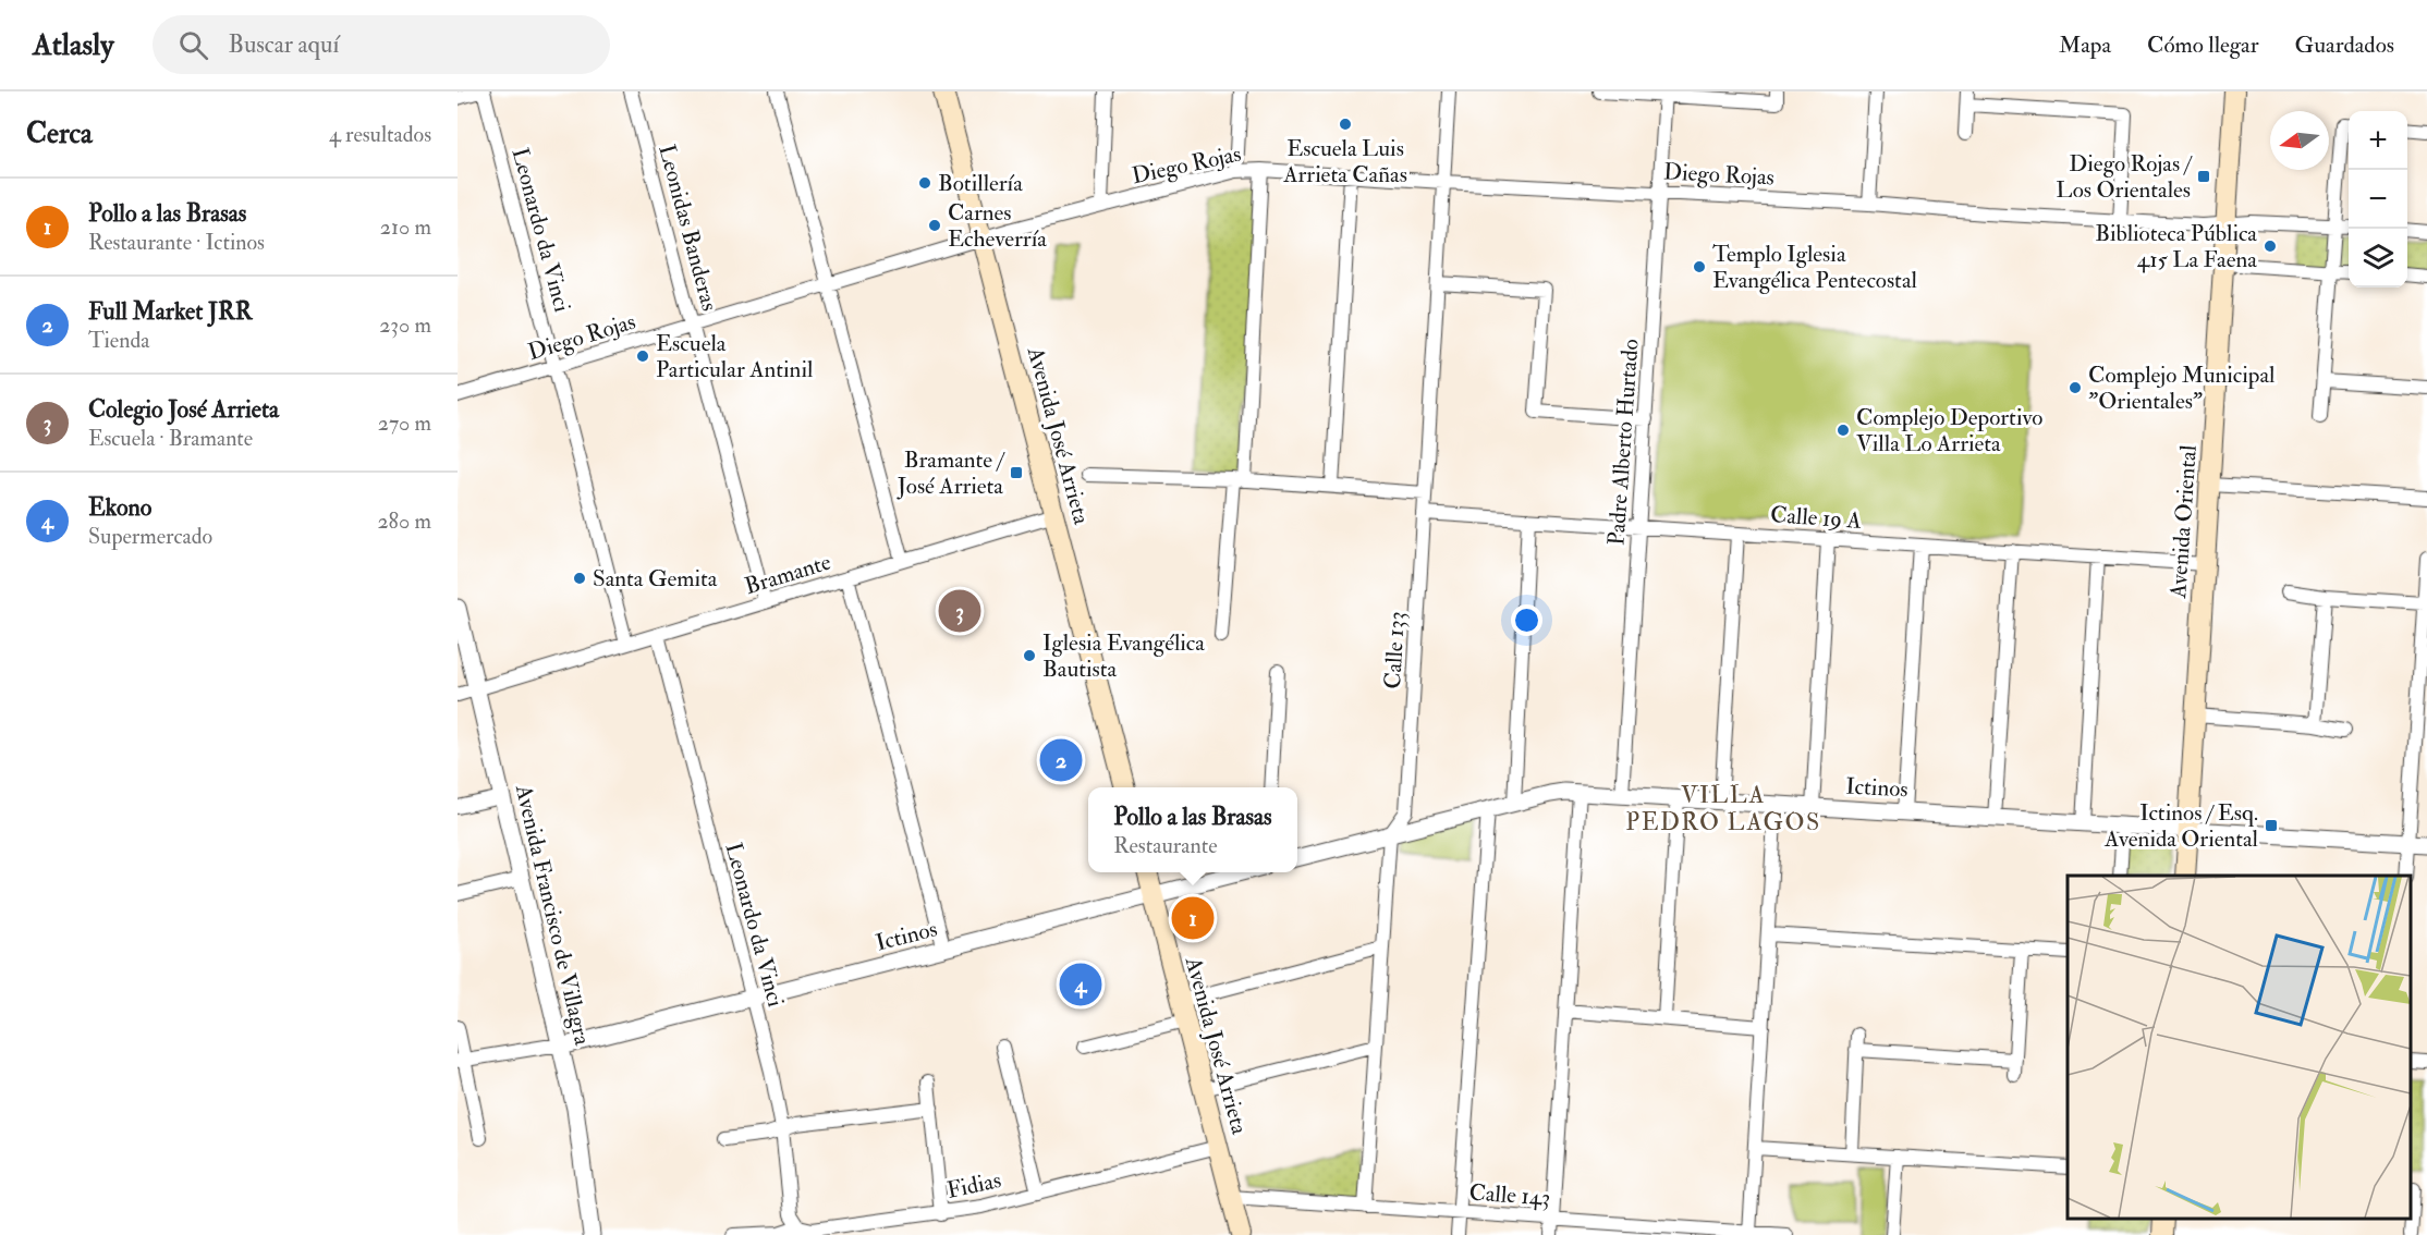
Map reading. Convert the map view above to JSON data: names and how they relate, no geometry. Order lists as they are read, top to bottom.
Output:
{
  "streets": {
    "main road": ["Avenida José Arrieta", "Avenida Oriental"],
    "street": [
      "Diego Rojas",
      "Leonidas Banderas",
      "Leonardo da Vinci",
      "Padre Alberto Hurtado",
      "Calle 19 A",
      "Bramante",
      "Calle 133",
      "Ictinos",
      "Avenida Francisco de Villagra",
      "Fidias",
      "Calle 143"
    ]
  },
  "crossings": [
    ["Diego Rojas", "Leonidas Banderas"],
    ["Diego Rojas", "Leonardo da Vinci"],
    ["Diego Rojas", "Avenida José Arrieta"],
    ["Diego Rojas", "Padre Alberto Hurtado"],
    ["Diego Rojas", "Avenida Oriental"],
    ["Diego Rojas", "Calle 133"],
    ["Leonidas Banderas", "Bramante"],
    ["Leonardo da Vinci", "Bramante"],
    ["Leonardo da Vinci", "Ictinos"],
    ["Leonardo da Vinci", "Fidias"],
    ["Avenida José Arrieta", "Bramante"],
    ["Avenida José Arrieta", "Ictinos"],
    ["Avenida José Arrieta", "Fidias"],
    ["Avenida José Arrieta", "Calle 143"],
    ["Padre Alberto Hurtado", "Calle 19 A"],
    ["Padre Alberto Hurtado", "Ictinos"],
    ["Calle 19 A", "Avenida Oriental"],
    ["Calle 19 A", "Calle 133"],
    ["Avenida Oriental", "Ictinos"],
    ["Bramante", "Avenida Francisco de Villagra"],
    ["Calle 133", "Ictinos"],
    ["Calle 133", "Calle 143"],
    ["Ictinos", "Avenida Francisco de Villagra"]
  ],
  "districts": ["VILLA PEDRO LAGOS"],
  "places": {
    "other": [
      "Escuela Luis Arrieta Cañas",
      "Botillería",
      "Carnes Echeverría",
      "Biblioteca Pública 415 La Faena",
      "Templo Iglesia Evangélica Pentecostal",
      "Escuela Particular Antinil",
      "Complejo Municipal \"Orientales\"",
      "Complejo Deportivo Villa Lo Arrieta",
      "Santa Gemita",
      "Iglesia Evangélica Bautista"
    ],
    "transit": ["Diego Rojas / Los Orientales", "Bramante / José Arrieta", "Ictinos / Esq. Avenida Oriental"]
  },
  "north": "left",
  "page": {
    "header": "Atlasly",
    "search": "Buscar aquí",
    "nav": ["Mapa", "Cómo llegar", "Guardados"],
    "heading": ["Cerca", "4 resultados"],
    "map_buttons": ["+", "−"],
    "list": [
      {
        "mark": "1",
        "name": "Pollo a las Brasas",
        "note": "Restaurante · Ictinos",
        "value": "210 m"
      },
      {
        "mark": "2",
        "name": "Full Market JRR",
        "note": "Tienda",
        "value": "230 m"
      },
      {
        "mark": "3",
        "name": "Colegio José Arrieta",
        "note": "Escuela · Bramante",
        "value": "270 m"
      },
      {
        "mark": "4",
        "name": "Ekono",
        "note": "Supermercado",
        "value": "280 m"
      }
    ],
    "pins": [
      "3",
      "2",
      "1",
      "4"
    ],
    "popup": ["Pollo a las Brasas", "Restaurante"]
  }
}
